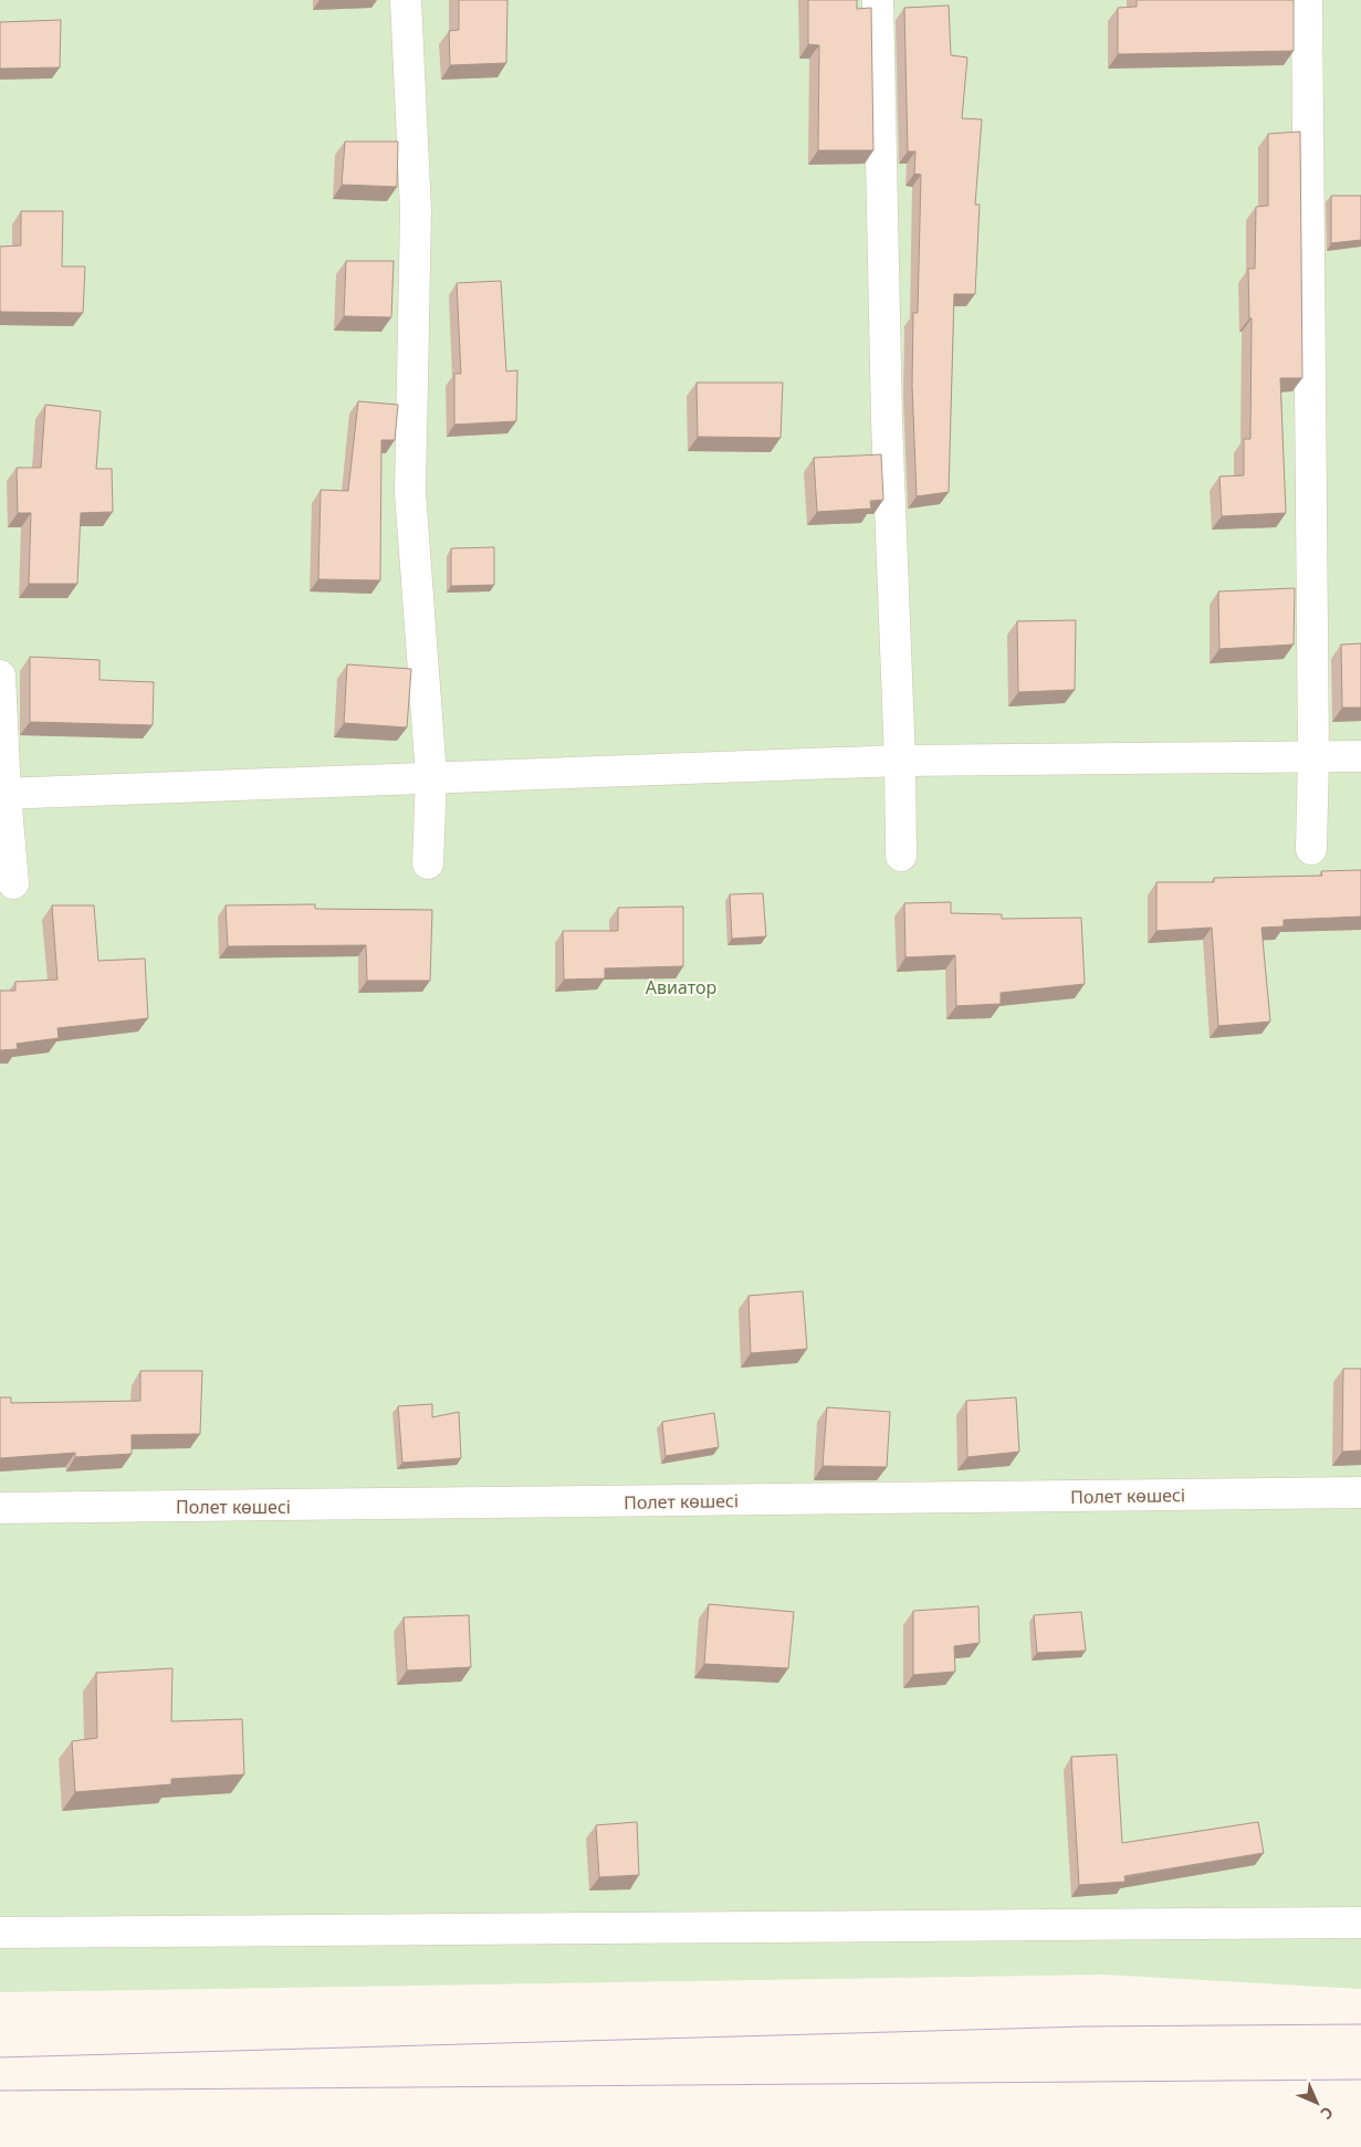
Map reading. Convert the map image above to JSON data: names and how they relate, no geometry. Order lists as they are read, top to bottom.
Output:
{
  "streets": {
    "street": ["Полет көшесі"]
  },
  "parks": ["Авиатор"],
  "north": "bottom right"
}
